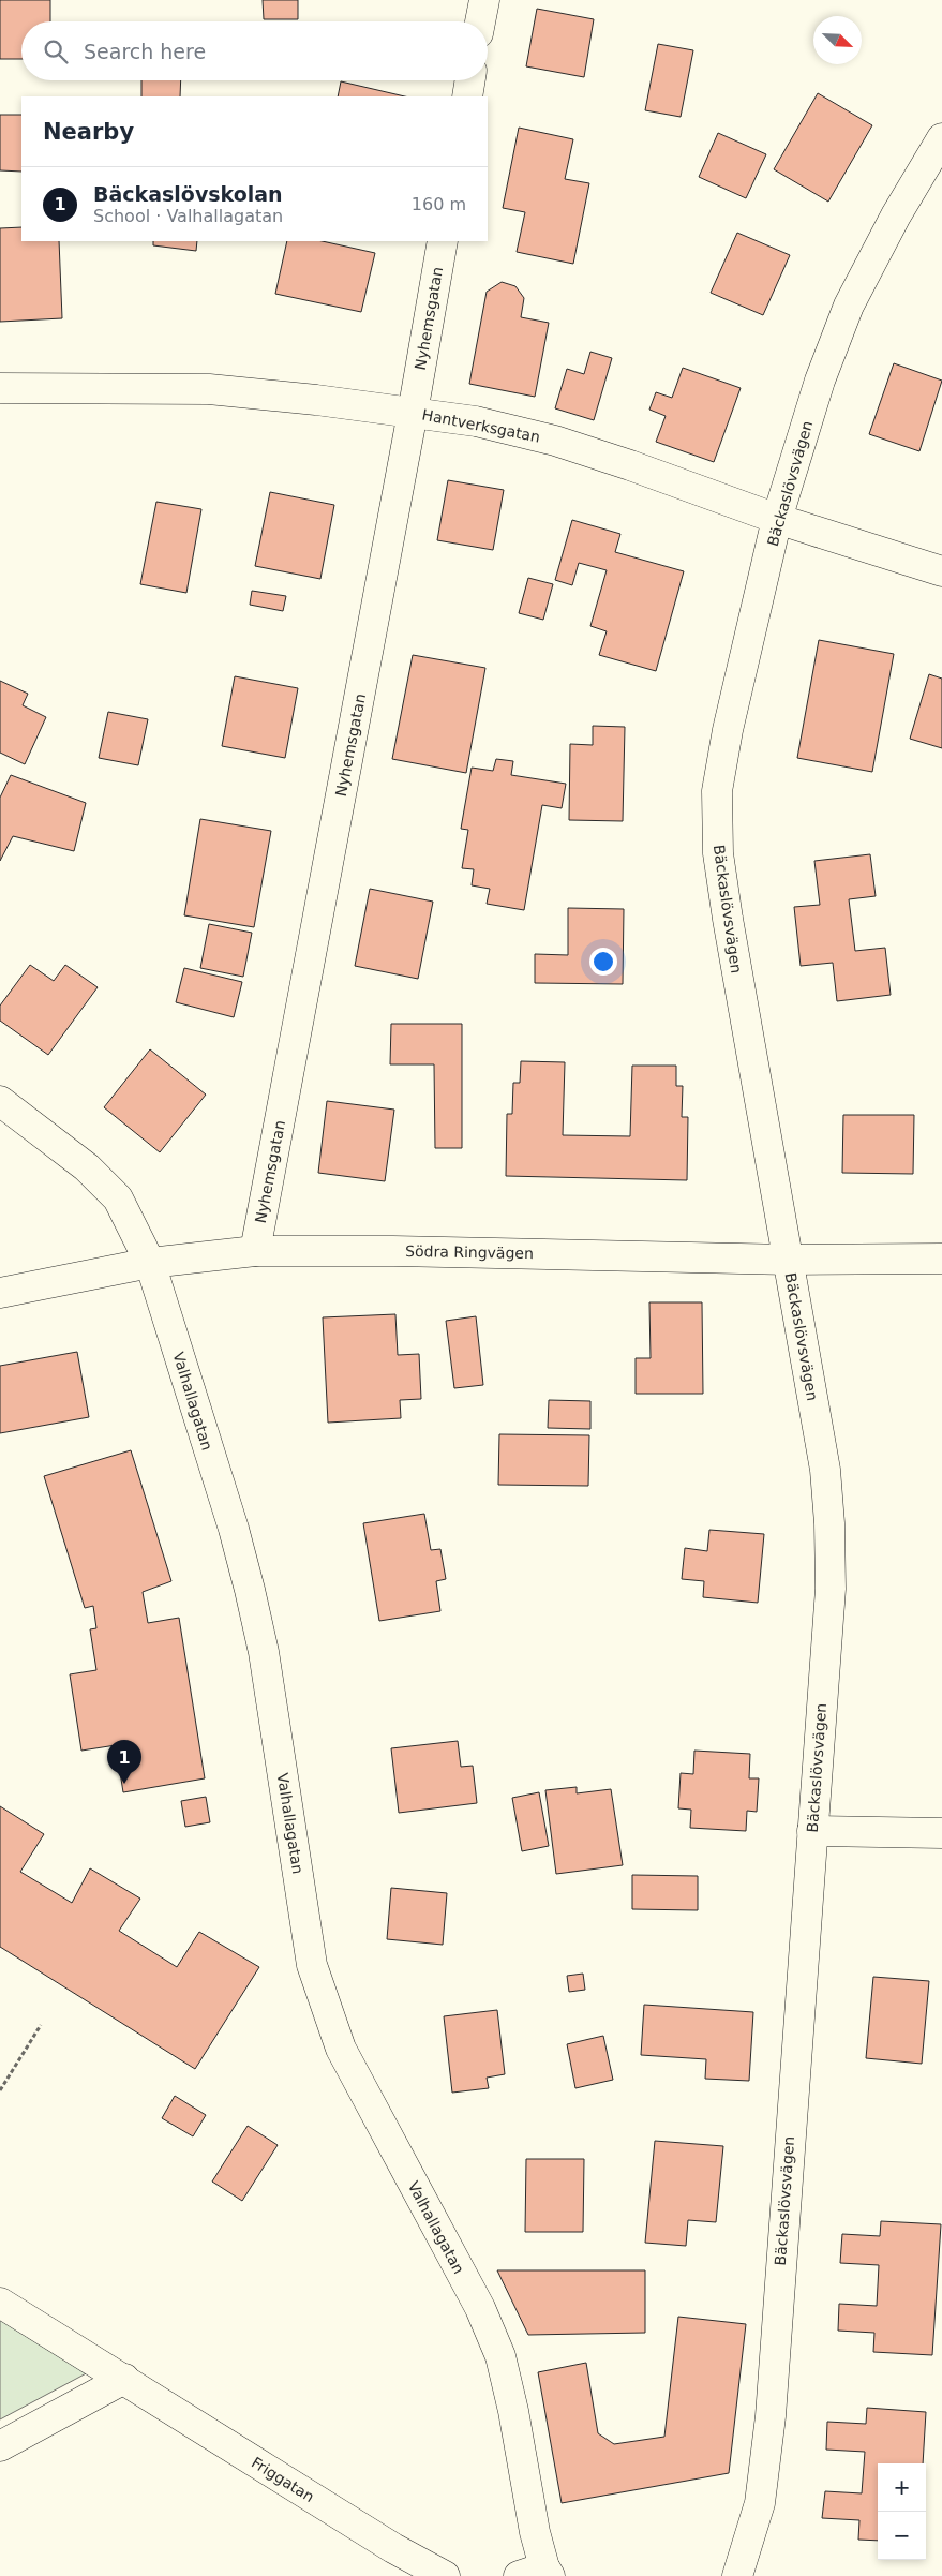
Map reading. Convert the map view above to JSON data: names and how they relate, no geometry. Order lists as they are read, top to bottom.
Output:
{
  "streets": {
    "street": [
      "Nyhemsgatan",
      "Hantverksgatan",
      "Bäckaslövsvägen",
      "Södra Ringvägen",
      "Valhallagatan",
      "Friggatan"
    ]
  },
  "crossings": [
    ["Nyhemsgatan", "Hantverksgatan"],
    ["Nyhemsgatan", "Södra Ringvägen"],
    ["Hantverksgatan", "Bäckaslövsvägen"],
    ["Bäckaslövsvägen", "Södra Ringvägen"],
    ["Södra Ringvägen", "Valhallagatan"]
  ],
  "north": "bottom right",
  "page": {
    "search": "Search here",
    "heading": "Nearby",
    "list": [
      {
        "mark": "1",
        "name": "Bäckaslövskolan",
        "note": "School · Valhallagatan",
        "value": "160 m"
      }
    ],
    "pins": "1",
    "map_buttons": ["+", "−"]
  }
}
